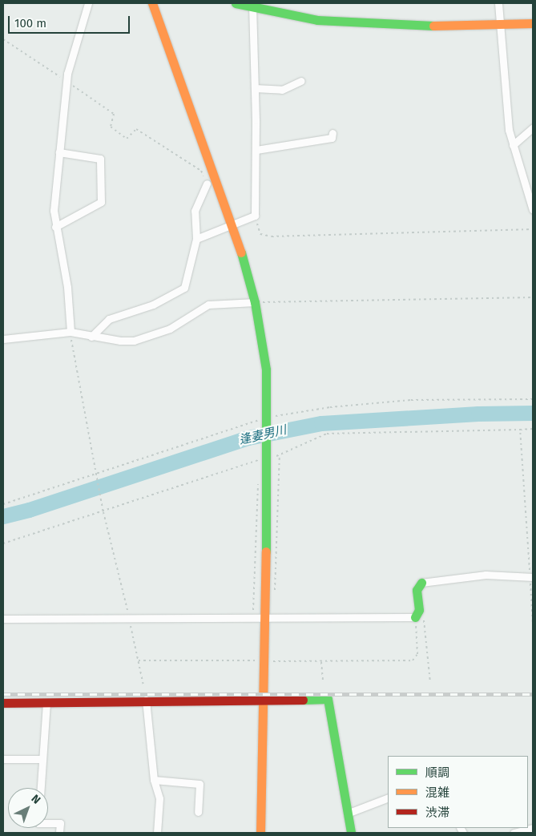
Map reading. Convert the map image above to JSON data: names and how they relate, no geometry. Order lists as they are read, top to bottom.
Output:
{
  "water": ["逢妻男川"],
  "legend": ["順調", "混雑", "渋滞"],
  "scale_bar": "100 m",
  "north": "top right"
}
